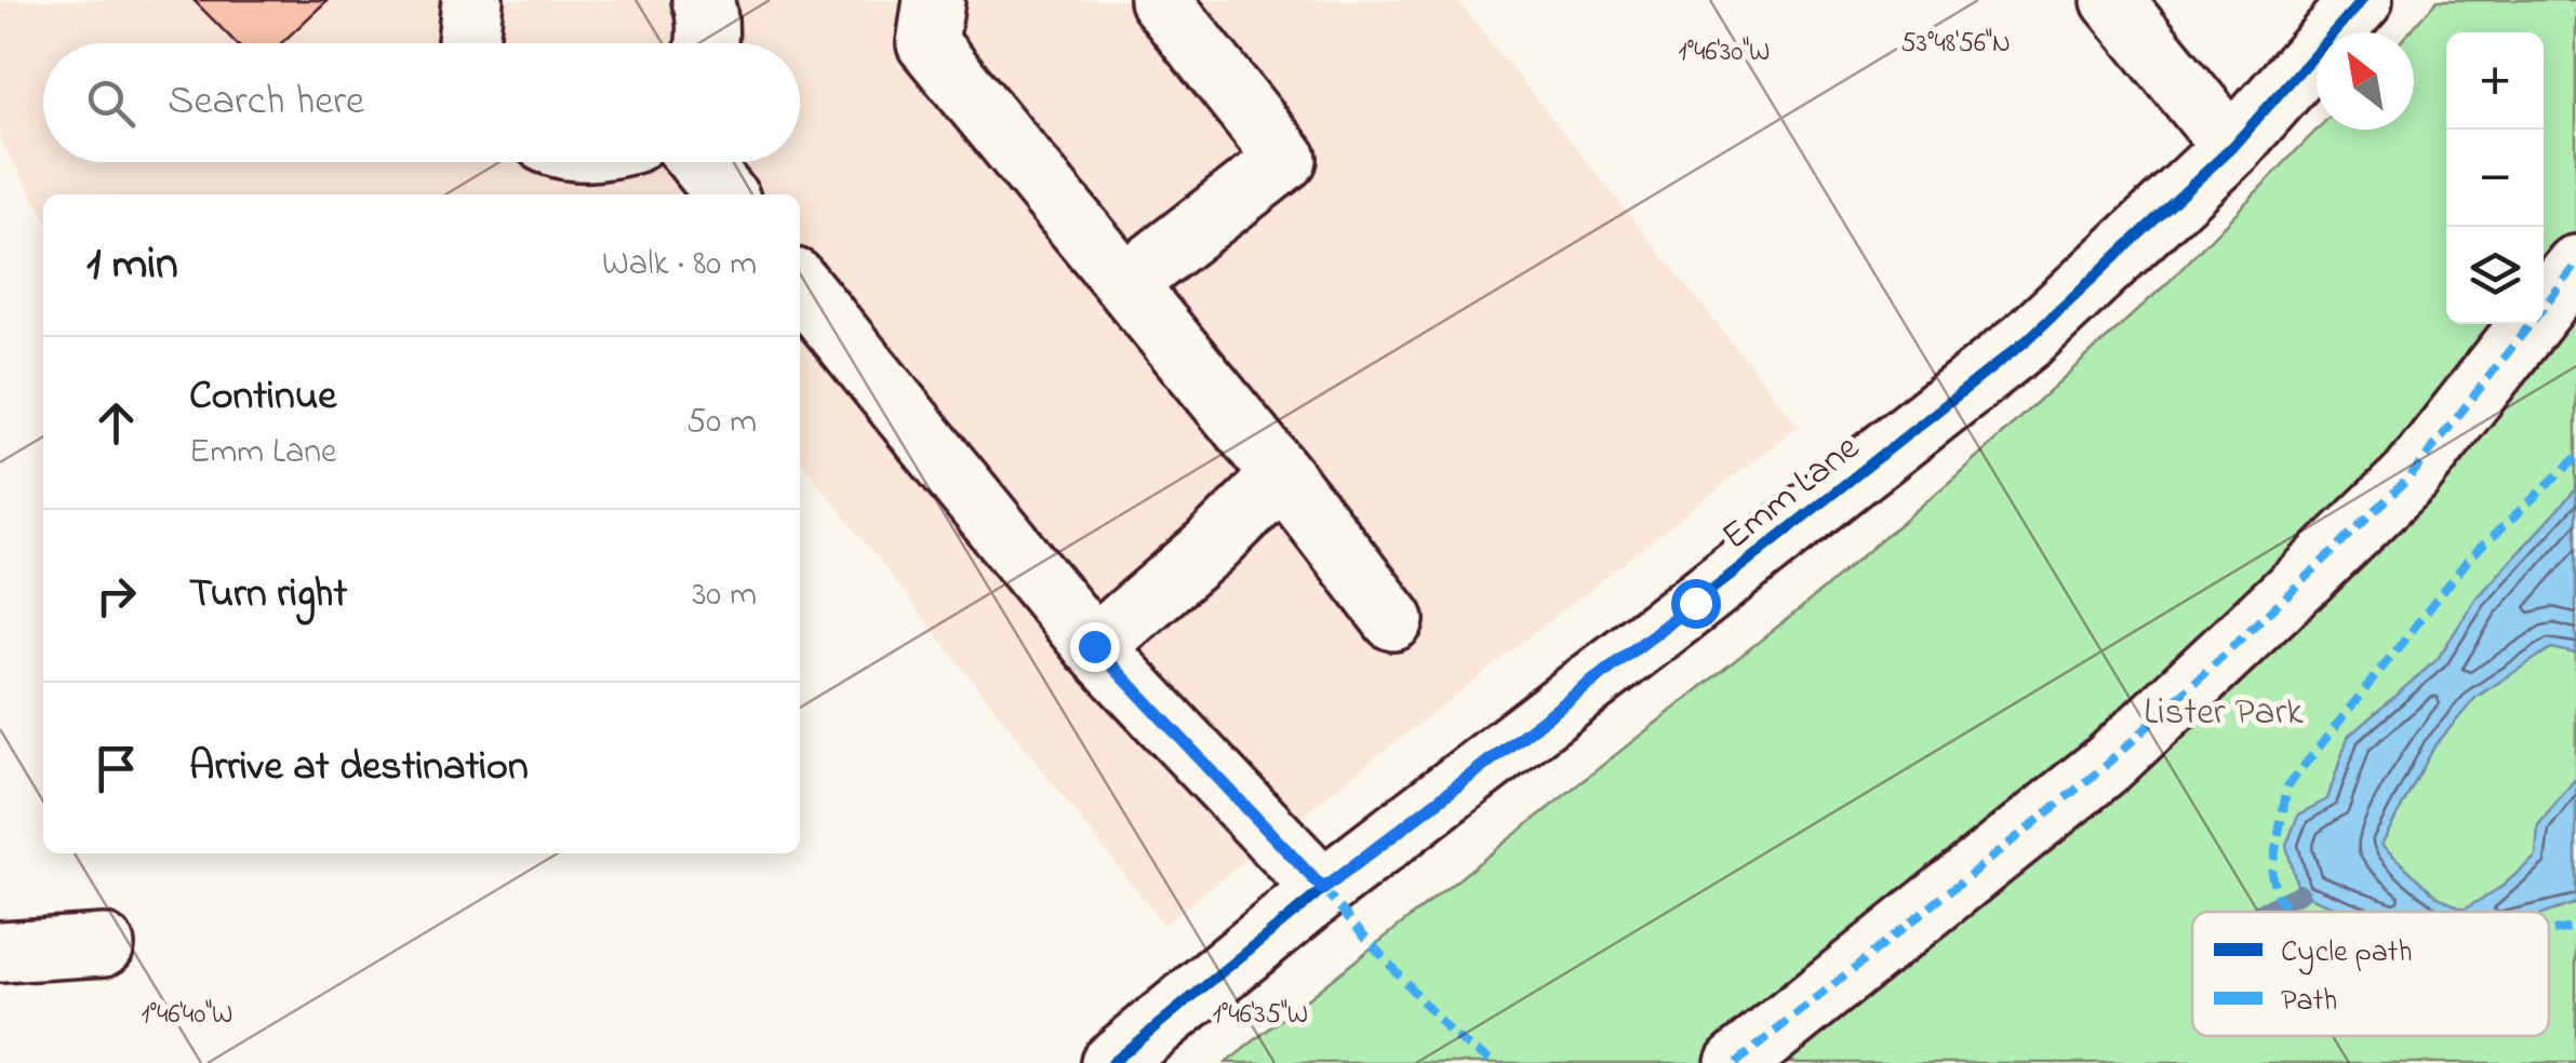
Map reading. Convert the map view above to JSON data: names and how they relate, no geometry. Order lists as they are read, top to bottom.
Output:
{
  "streets": {
    "street": ["Emm Lane"]
  },
  "parks": ["Lister Park"],
  "legend": ["Cycle path", "Path"],
  "north": "top left",
  "page": {
    "map_buttons": ["+", "−"],
    "search": "Search here",
    "heading": ["1 min", "Walk · 80 m"],
    "list": [
      ["Continue", "Emm Lane", "50 m"],
      ["Turn right", "30 m"],
      "Arrive at destination"
    ]
  },
  "coordinates": [
    "53°48'56\"N",
    "1°46'30\"W",
    "1°46'40\"W",
    "1°46'35\"W"
  ]
}
